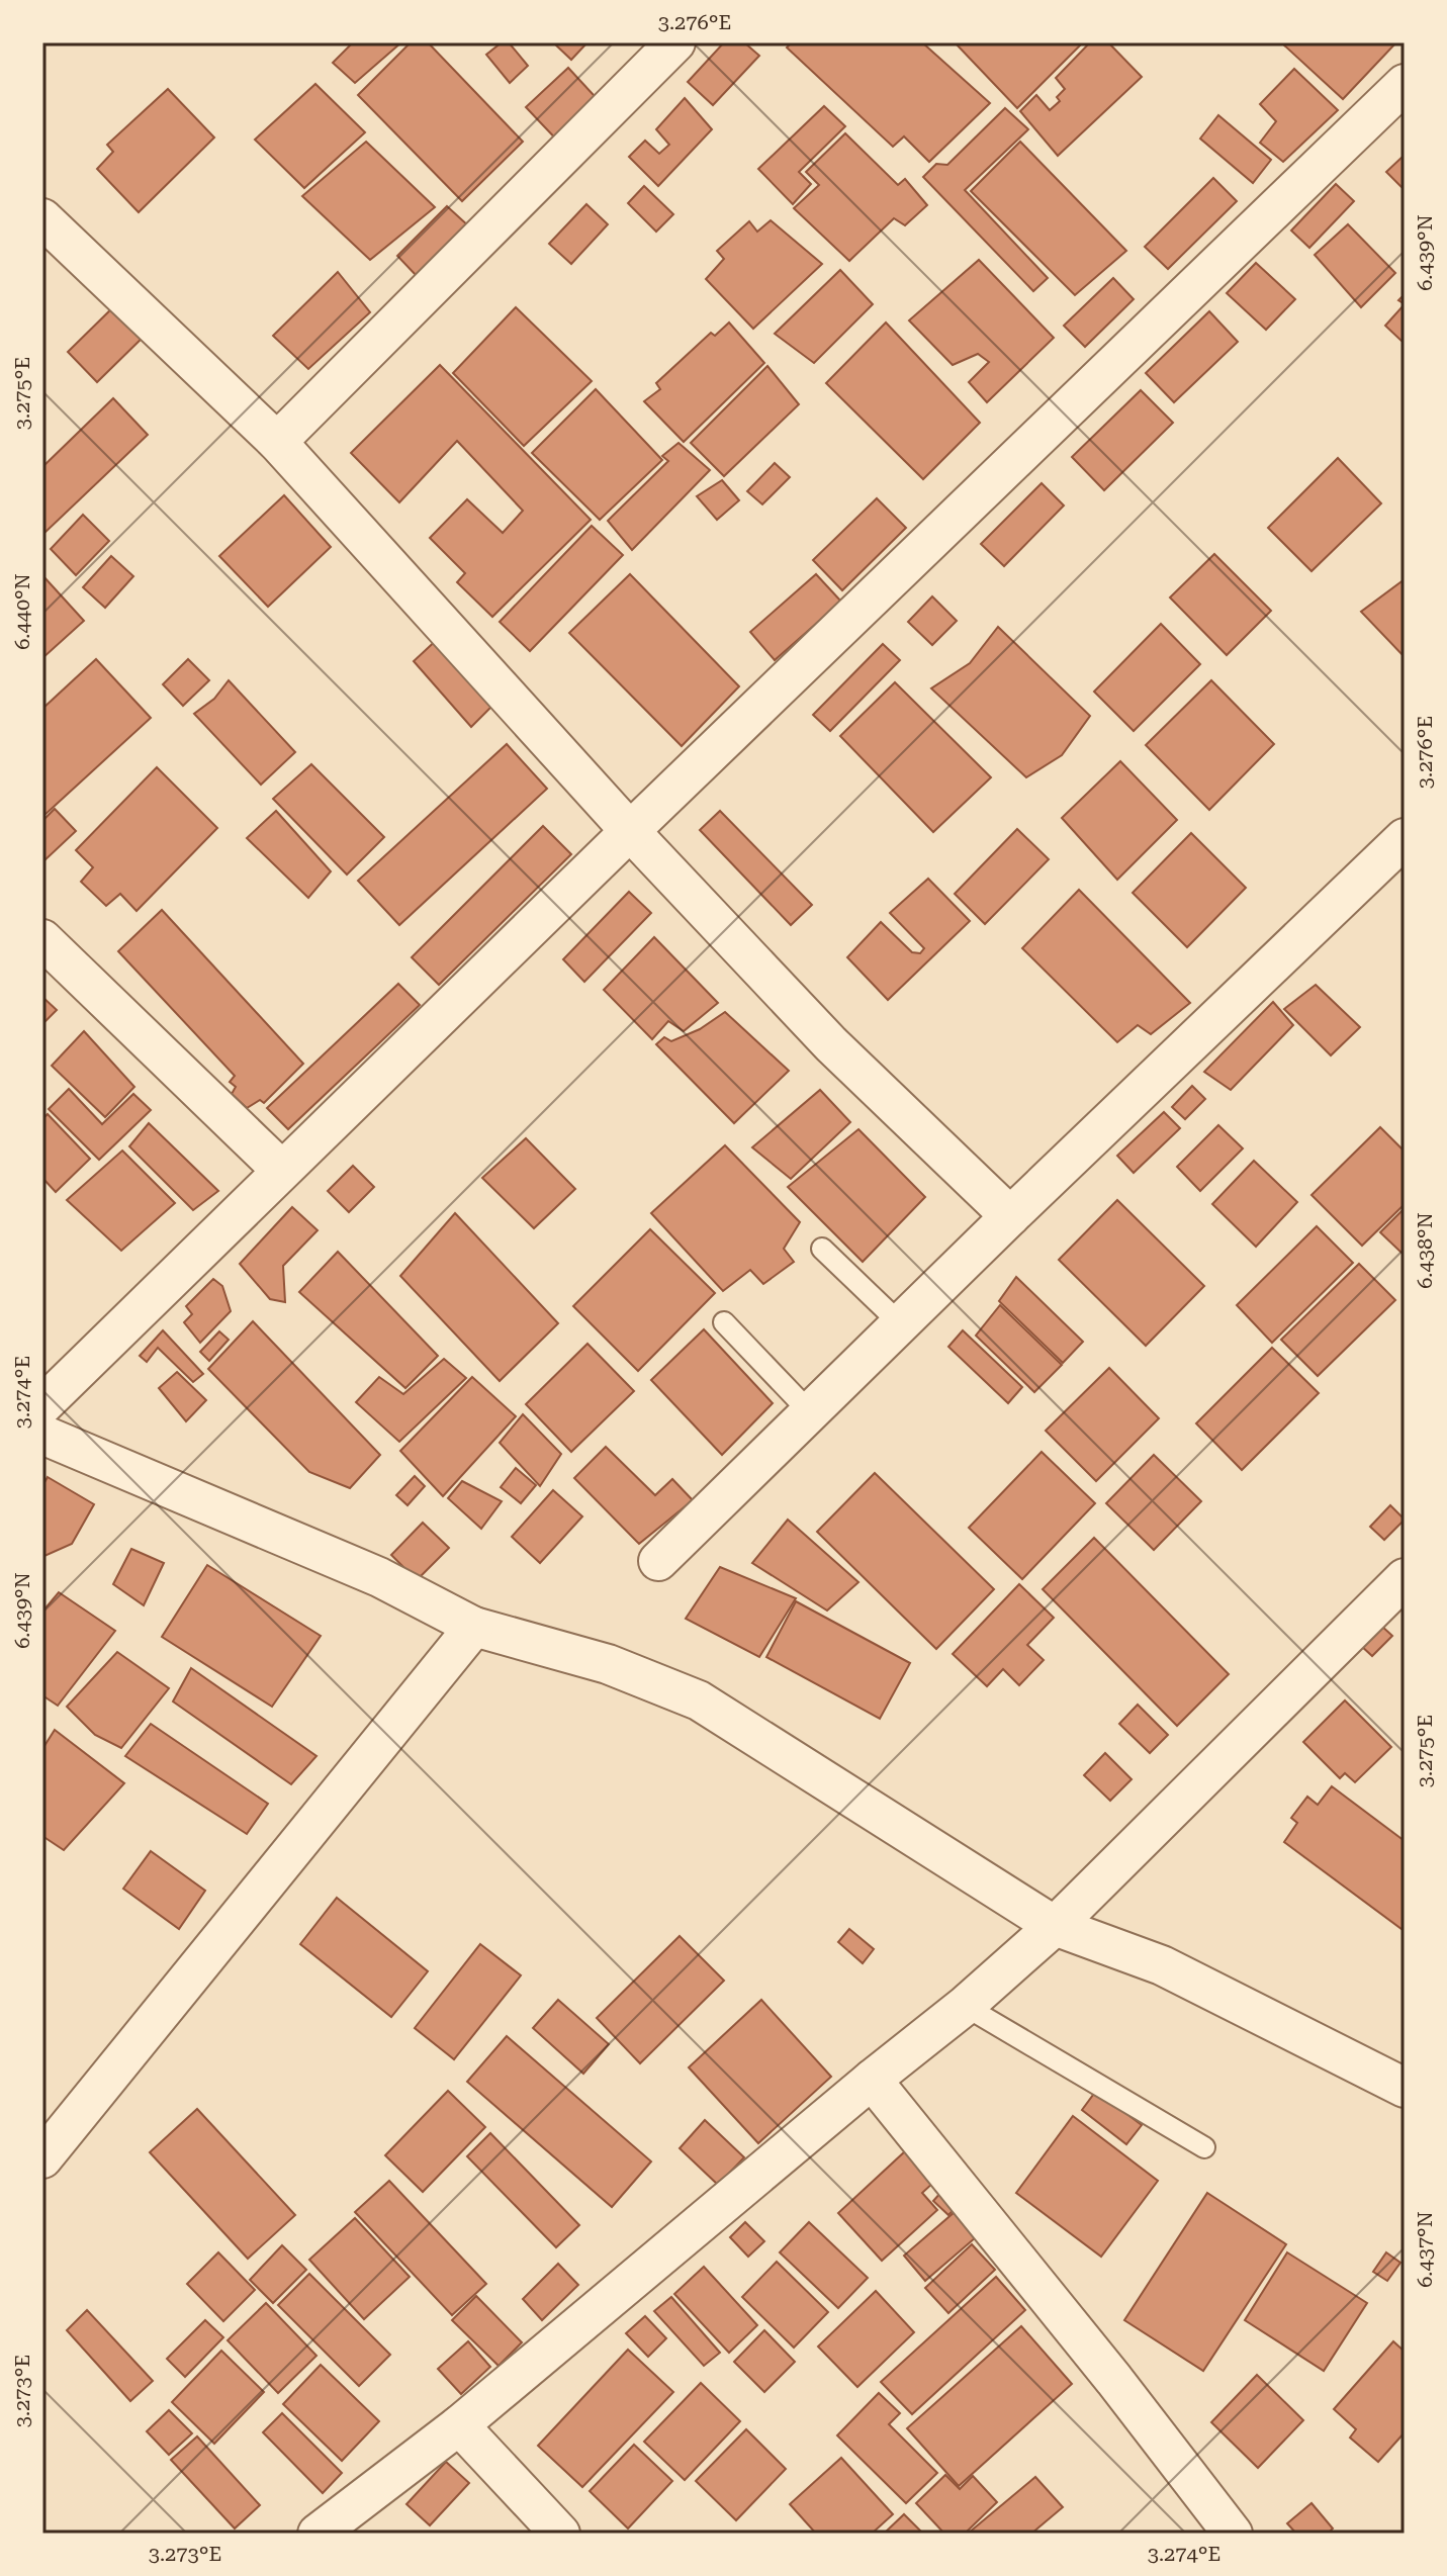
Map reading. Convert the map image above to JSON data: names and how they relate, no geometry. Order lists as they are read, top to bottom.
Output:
{
  "coordinates": [
    "3.276°E",
    "6.439°N",
    "3.275°E",
    "6.440°N",
    "6.438°N",
    "3.274°E",
    "6.437°N",
    "3.273°E"
  ]
}
